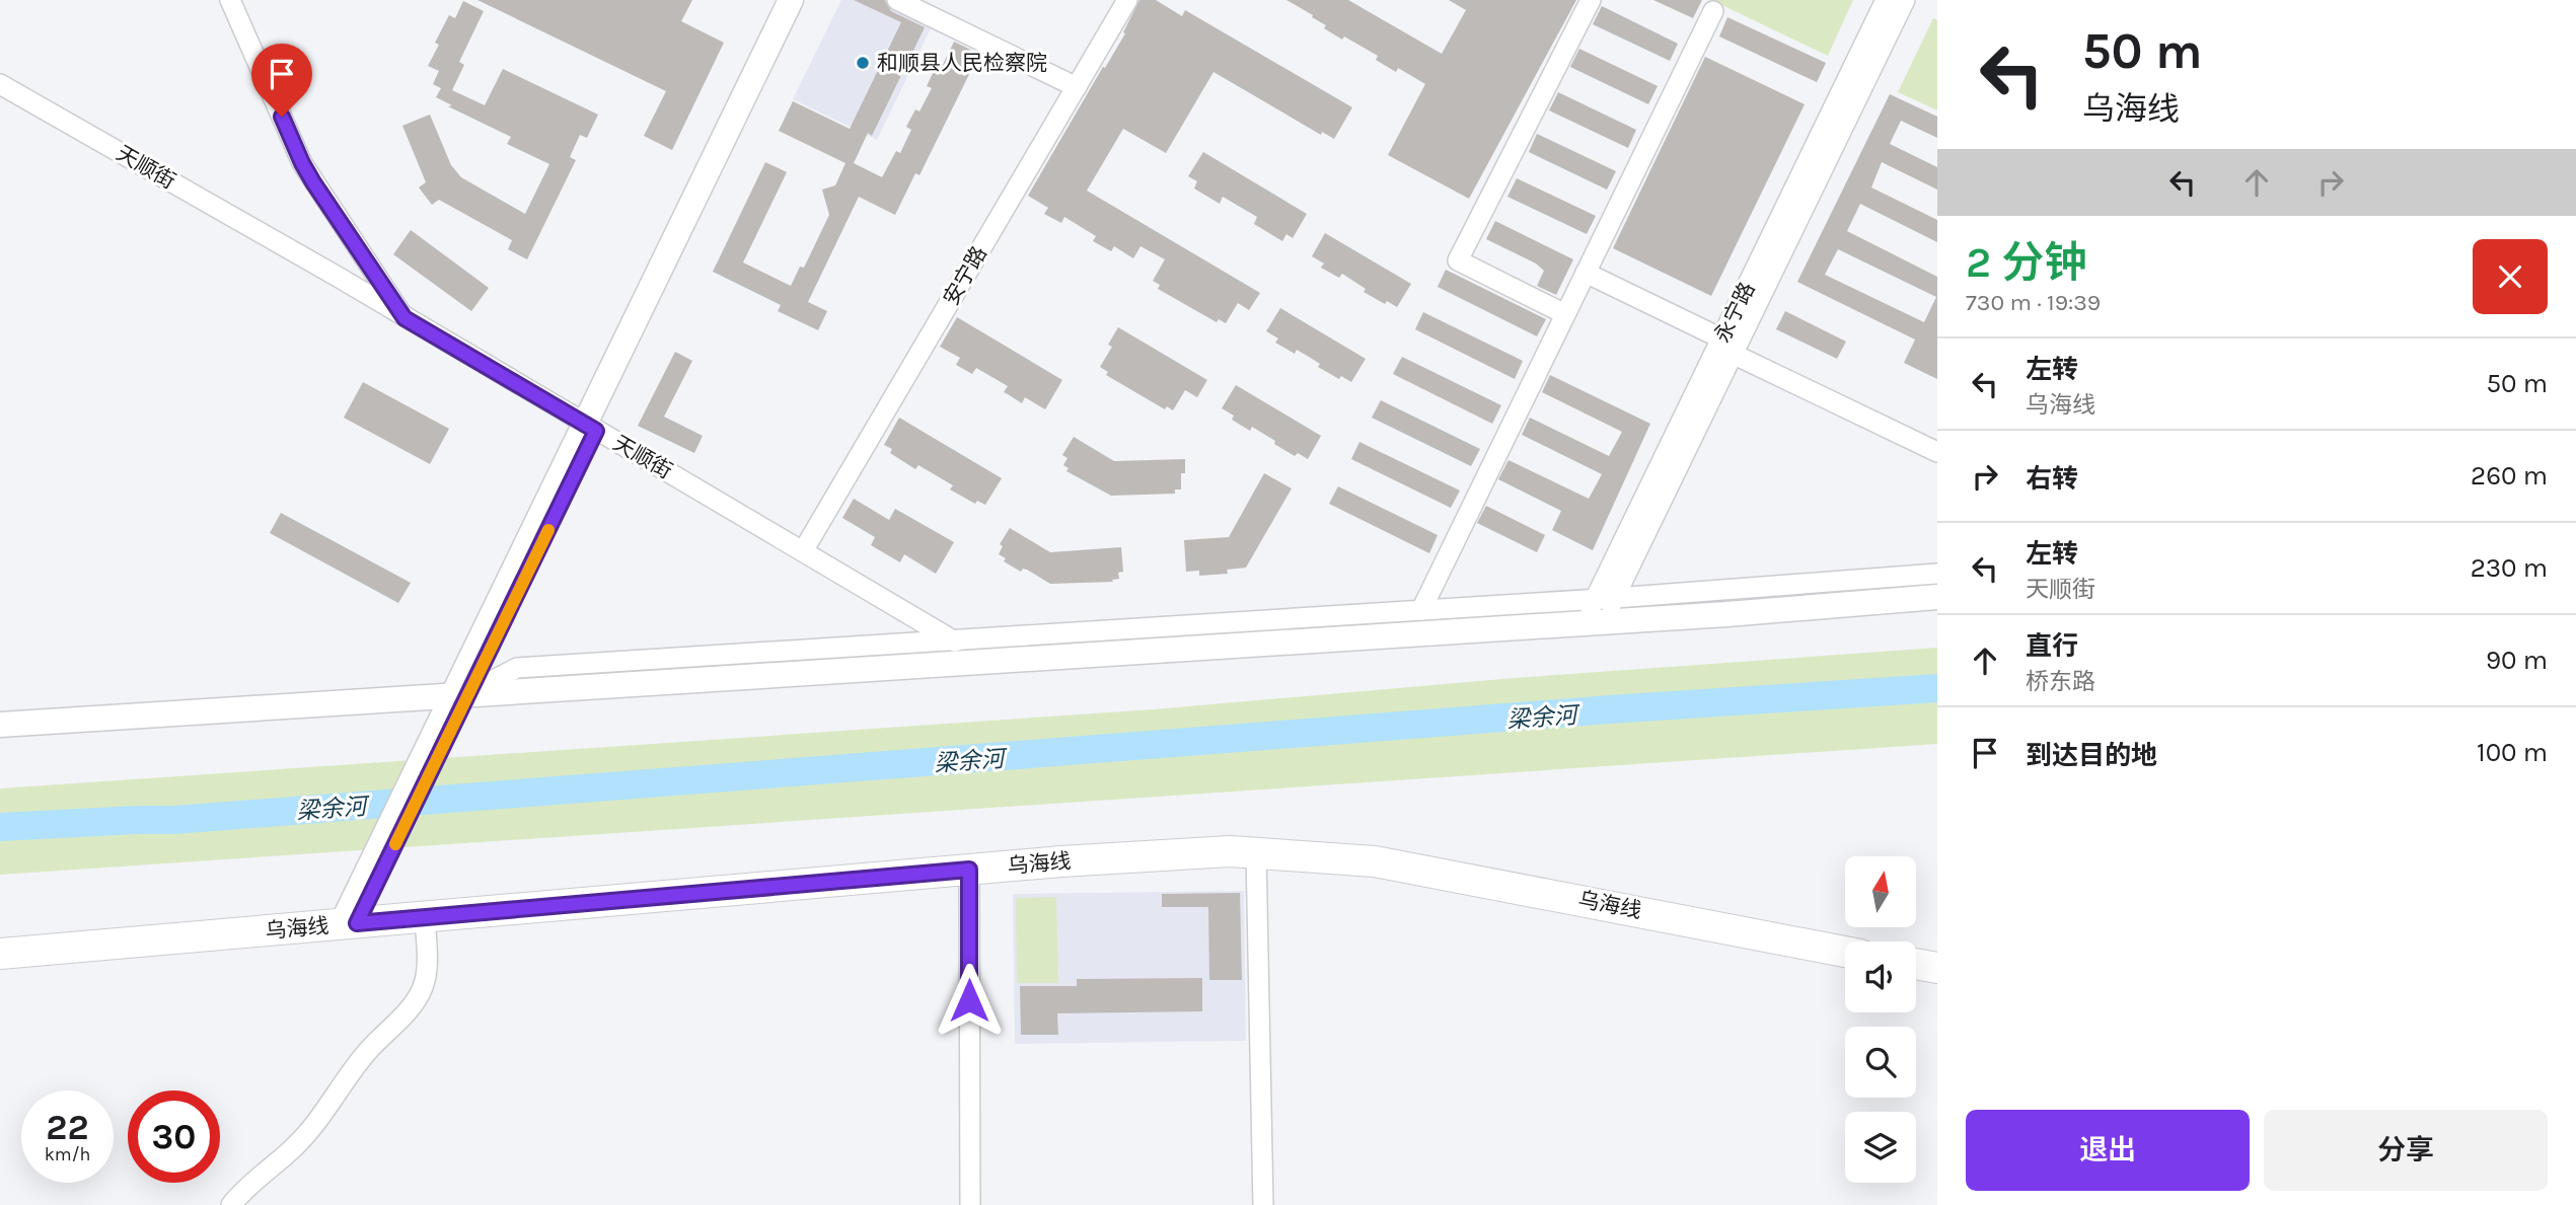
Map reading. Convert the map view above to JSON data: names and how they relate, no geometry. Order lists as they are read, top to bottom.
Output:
{
  "streets": {
    "highway": ["乌海线"],
    "street": ["天顺街", "安宁路", "永宁路"]
  },
  "crossings": [
    ["天顺街", "安宁路"]
  ],
  "water": ["梁余河"],
  "places": ["和顺县人民检察院"],
  "north": "top",
  "page": {
    "turn": ["50 m", "乌海线"],
    "heading": ["2 分钟", "730 m · 19:39"],
    "list": [
      {
        "name": "左转",
        "note": "乌海线",
        "value": "50 m"
      },
      {
        "name": "右转",
        "value": "260 m"
      },
      {
        "name": "左转",
        "note": "天顺街",
        "value": "230 m"
      },
      {
        "name": "直行",
        "note": "桥东路",
        "value": "90 m"
      },
      {
        "name": "到达目的地",
        "value": "100 m"
      }
    ],
    "speed": "22 km/h",
    "limit": "30",
    "buttons": ["退出", "分享"]
  }
}
